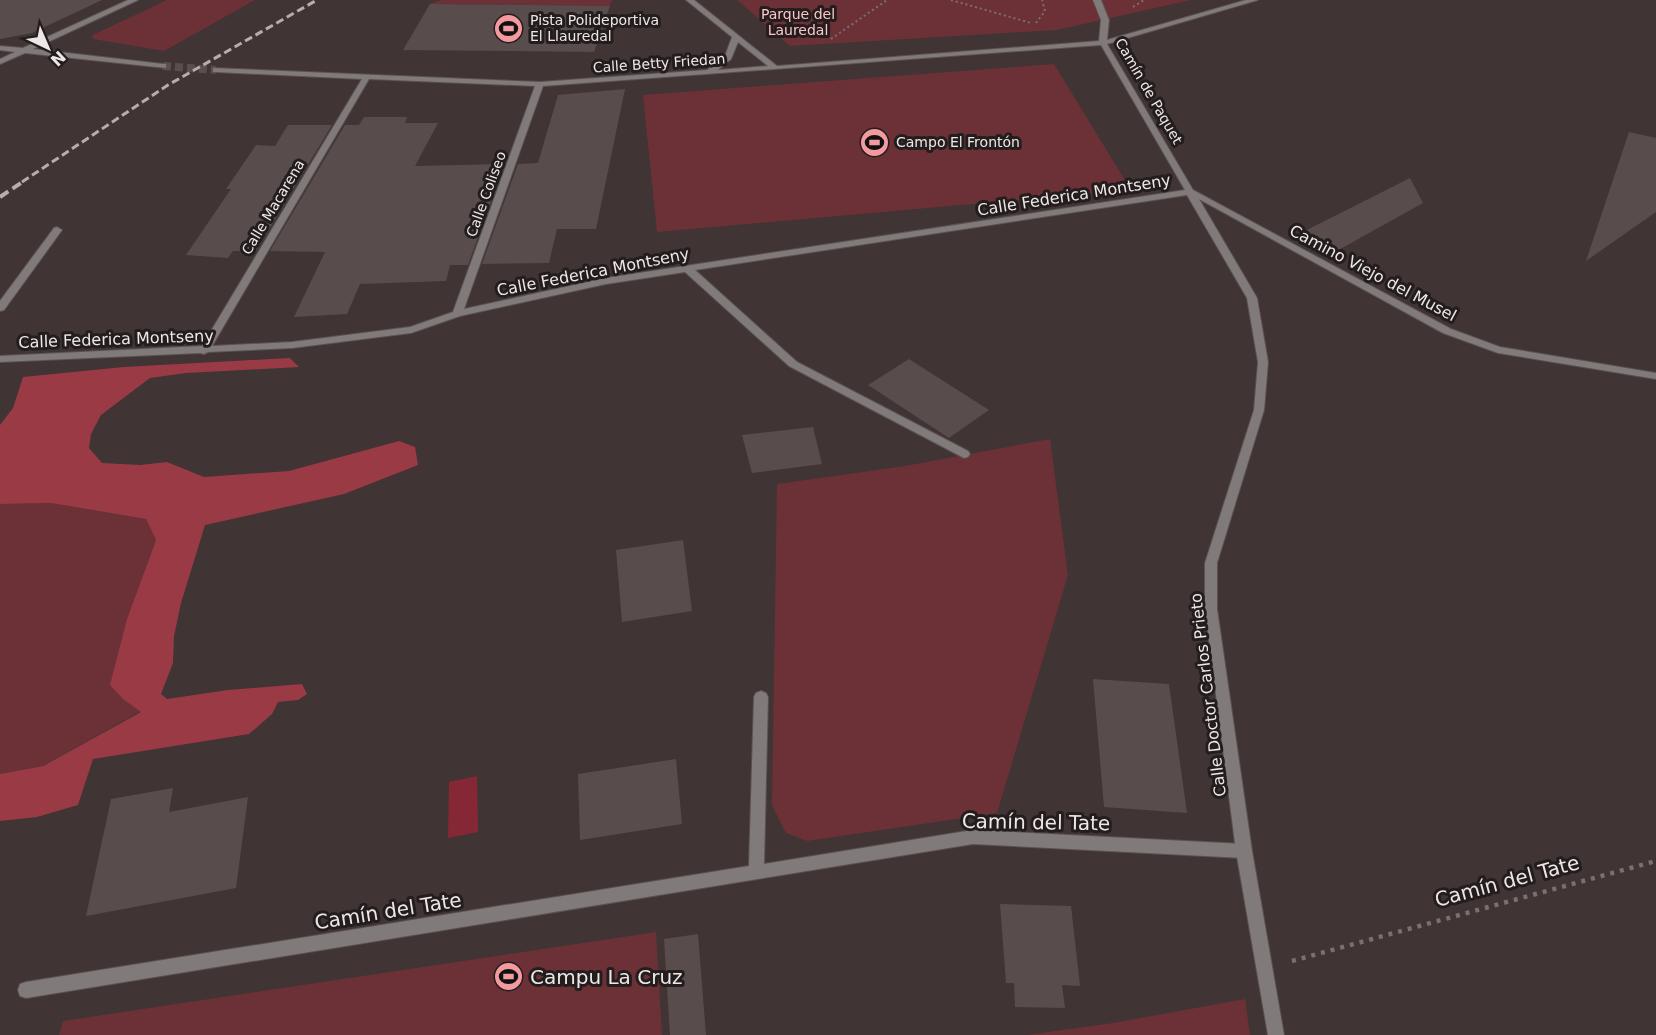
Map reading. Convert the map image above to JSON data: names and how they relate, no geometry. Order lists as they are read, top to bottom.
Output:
{
  "streets": {
    "street": [
      "Calle Betty Friedan",
      "Camín de Paquet",
      "Calle Coliseo",
      "Calle Federica Montseny",
      "Calle Macarena",
      "Camino Viejo del Musel",
      "Calle Doctor Carlos Prieto",
      "Camín del Tate"
    ]
  },
  "crossings": [
    ["Calle Betty Friedan", "Camín de Paquet"],
    ["Calle Betty Friedan", "Calle Coliseo"],
    ["Calle Betty Friedan", "Calle Macarena"],
    ["Camín de Paquet", "Calle Federica Montseny"],
    ["Camín de Paquet", "Camino Viejo del Musel"],
    ["Camín de Paquet", "Calle Doctor Carlos Prieto"],
    ["Calle Coliseo", "Calle Federica Montseny"],
    ["Calle Federica Montseny", "Calle Macarena"],
    ["Calle Federica Montseny", "Camino Viejo del Musel"],
    ["Calle Federica Montseny", "Calle Doctor Carlos Prieto"],
    ["Camino Viejo del Musel", "Calle Doctor Carlos Prieto"],
    ["Calle Doctor Carlos Prieto", "Camín del Tate"]
  ],
  "parks": ["Parque del Lauredal"],
  "places": {
    "sports": ["Pista Polideportiva El Llauredal", "Campo El Frontón", "Campu La Cruz"]
  },
  "north": "bottom right"
}
